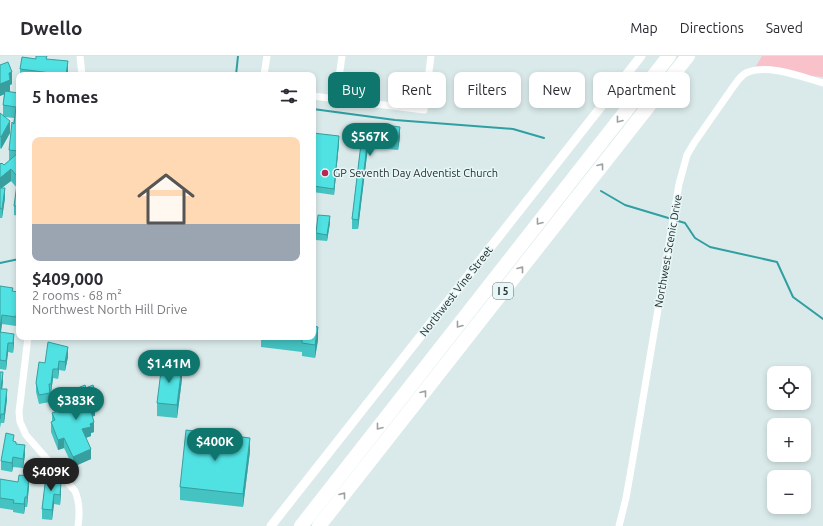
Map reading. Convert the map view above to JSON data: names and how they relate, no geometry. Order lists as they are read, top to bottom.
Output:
{
  "streets": {
    "highway": ["I 5"],
    "street": ["Northwest Scenic Drive", "Northwest Vine Street"]
  },
  "places": ["GP Seventh Day Adventist Church"],
  "page": {
    "header": "Dwello",
    "nav": ["Map", "Directions", "Saved"],
    "chip": [
      "Buy",
      "Rent",
      "Filters",
      "New",
      "Apartment"
    ],
    "heading": "5 homes",
    "list": [
      {
        "name": "$409,000",
        "note": "2 rooms · 68 m² · Northwest North Hill Drive"
      }
    ],
    "price": [
      "$567K",
      "$1.41M",
      "$383K",
      "$400K",
      "$409K"
    ],
    "map_buttons": ["+", "−"]
  }
}
